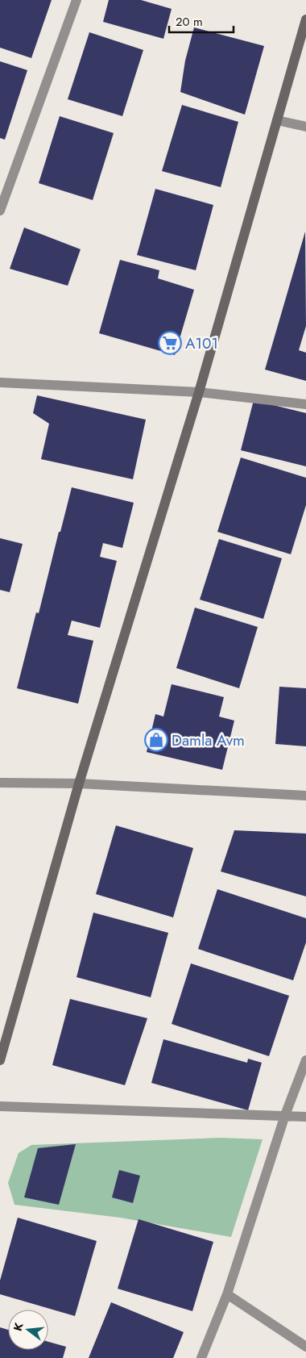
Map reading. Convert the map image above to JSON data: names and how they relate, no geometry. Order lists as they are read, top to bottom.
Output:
{
  "places": {
    "supermarket": ["A101"],
    "shop": ["Damla Avm"]
  },
  "scale_bar": "20 m",
  "north": "left"
}
